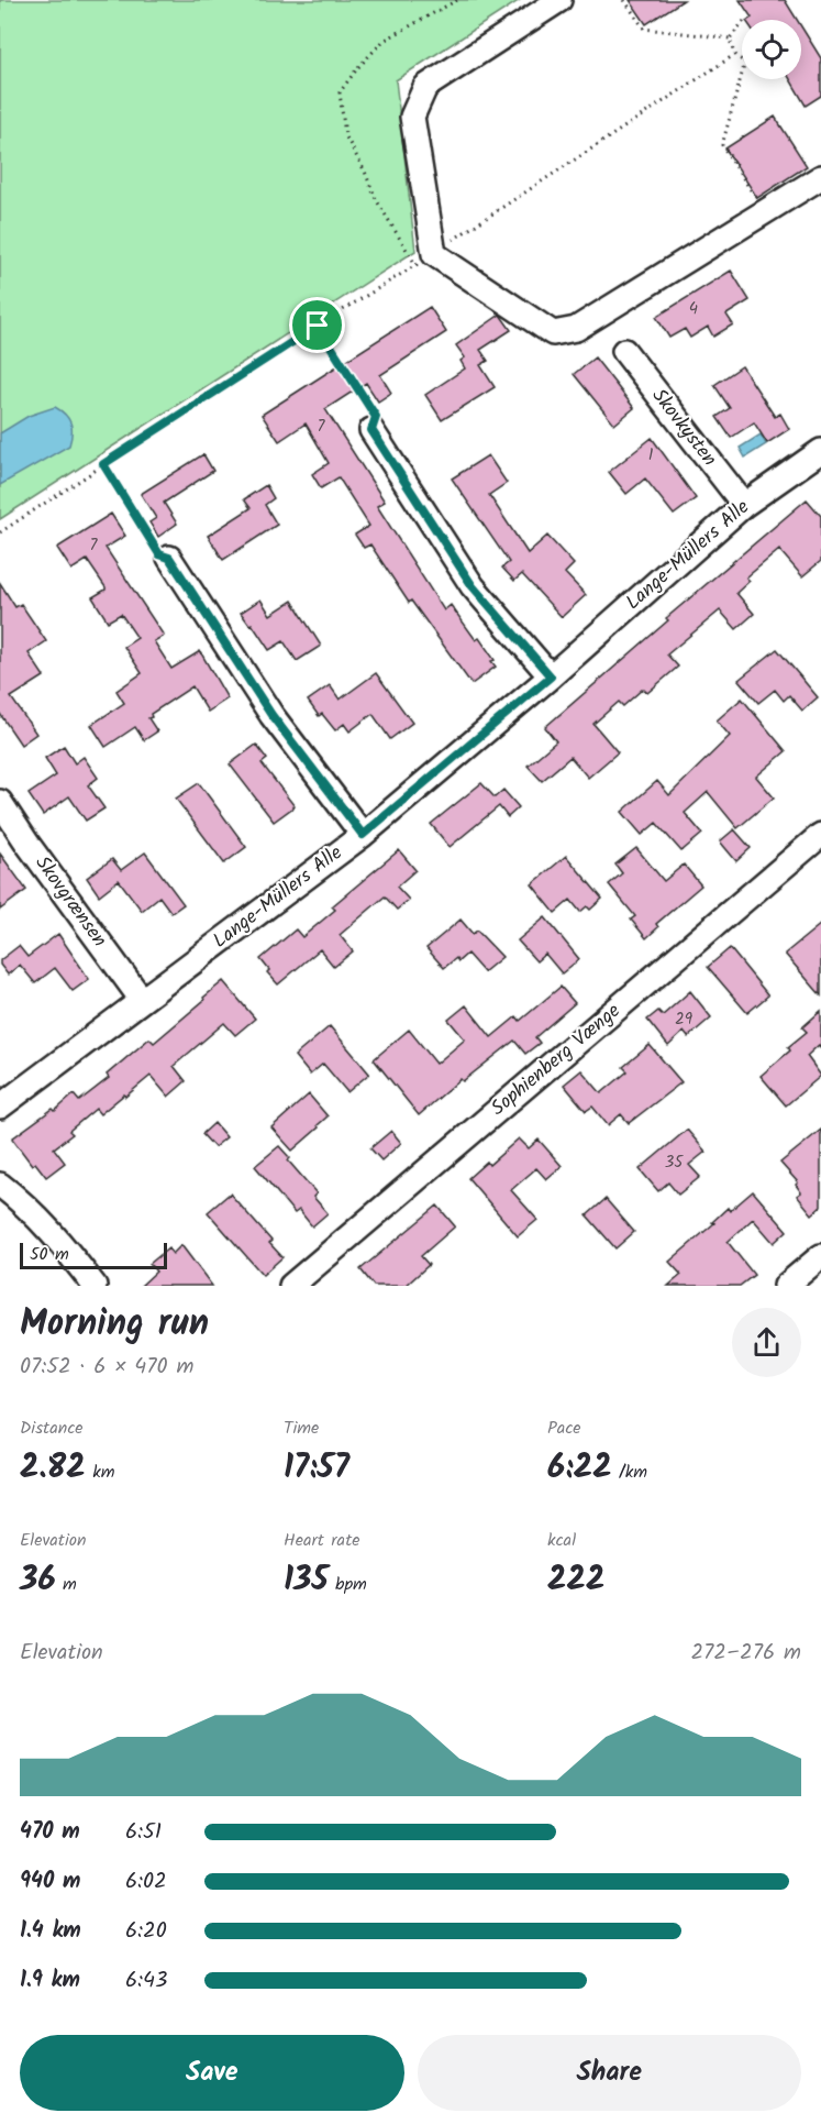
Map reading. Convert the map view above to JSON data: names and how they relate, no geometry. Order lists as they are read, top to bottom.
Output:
{
  "streets": {
    "street": [
      "Skovkysten",
      "Lange-Müllers Alle",
      "Skovgrænsen",
      "Sophienberg Vænge"
    ]
  },
  "crossings": [
    ["Skovkysten", "Lange-Müllers Alle"],
    ["Lange-Müllers Alle", "Skovgrænsen"]
  ],
  "house_numbers": [
    "4",
    "7",
    "1",
    "7",
    "29",
    "35"
  ],
  "scale_bar": "50 m",
  "page": {
    "scale": "50 m",
    "heading": ["Morning run", "07:52 · 6 × 470 m"],
    "stats": [
      ["Distance", "2.82 km"],
      ["Time", "17:57"],
      ["Pace", "6:22 /km"],
      ["Elevation", "36 m"],
      ["Heart rate", "135 bpm"],
      ["kcal", "222"]
    ],
    "chart": ["Elevation", "272–276 m"],
    "list": [
      {
        "name": "470 m",
        "note": "6:51"
      },
      {
        "name": "940 m",
        "note": "6:02"
      },
      {
        "name": "1.4 km",
        "note": "6:20"
      },
      {
        "name": "1.9 km",
        "note": "6:43"
      }
    ],
    "buttons": ["Save", "Share"]
  }
}
